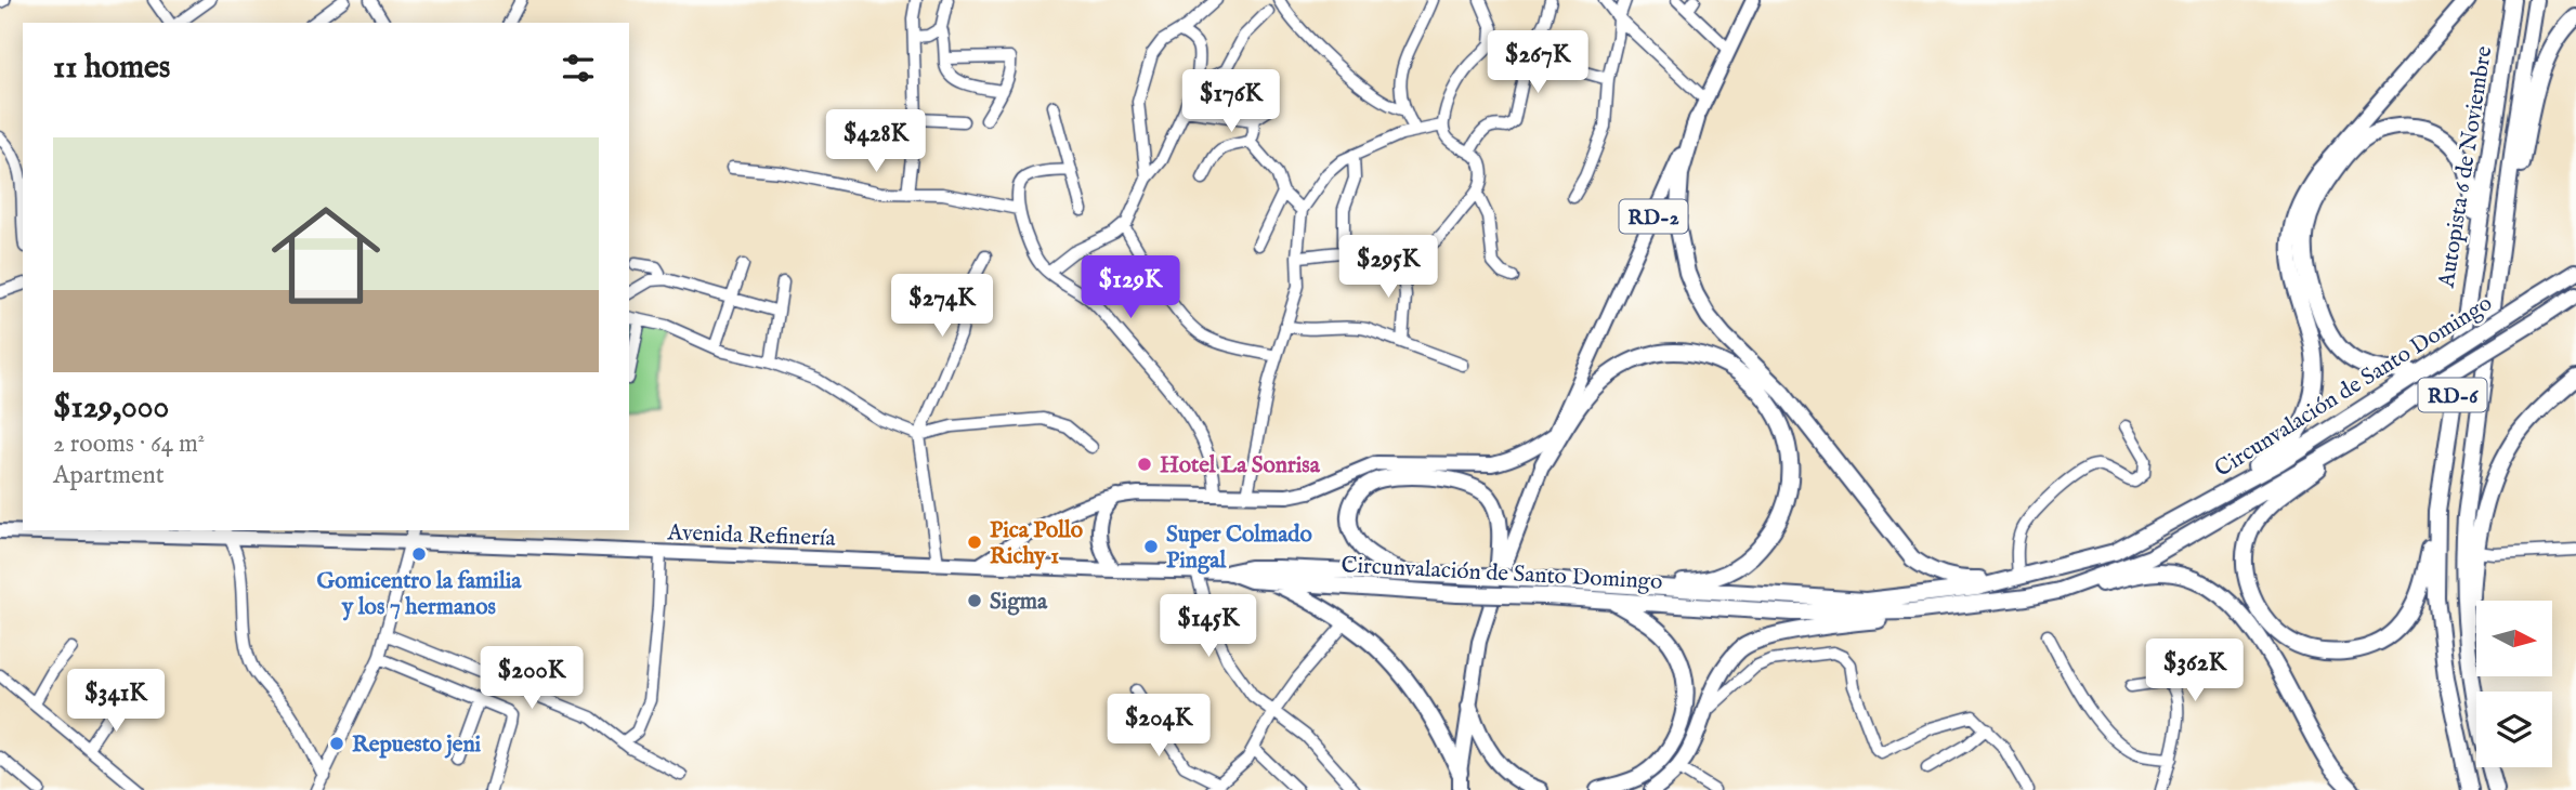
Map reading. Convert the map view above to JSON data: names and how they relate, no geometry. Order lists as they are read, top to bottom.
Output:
{
  "streets": {
    "highway": ["Autopista 6 de Noviembre", "Circunvalación de Santo Domingo", "RD-6"],
    "main road": ["RD-2", "Avenida Refinería"]
  },
  "crossings": [
    ["Circunvalación de Santo Domingo", "Avenida Refinería"]
  ],
  "places": [
    "Hotel La Sonrisa",
    "Pica Pollo Richy 1",
    "Super Colmado Pingal",
    "Gomicentro la familia y los 7 hermanos",
    "Sigma",
    "Repuesto jeni"
  ],
  "north": "right",
  "page": {
    "heading": "11 homes",
    "price": [
      "$267K",
      "$176K",
      "$428K",
      "$295K",
      "$129K",
      "$274K",
      "$145K",
      "$362K",
      "$200K",
      "$341K",
      "$204K"
    ],
    "list": [
      {
        "name": "$129,000",
        "note": "2 rooms · 64 m² · Apartment"
      }
    ]
  }
}
